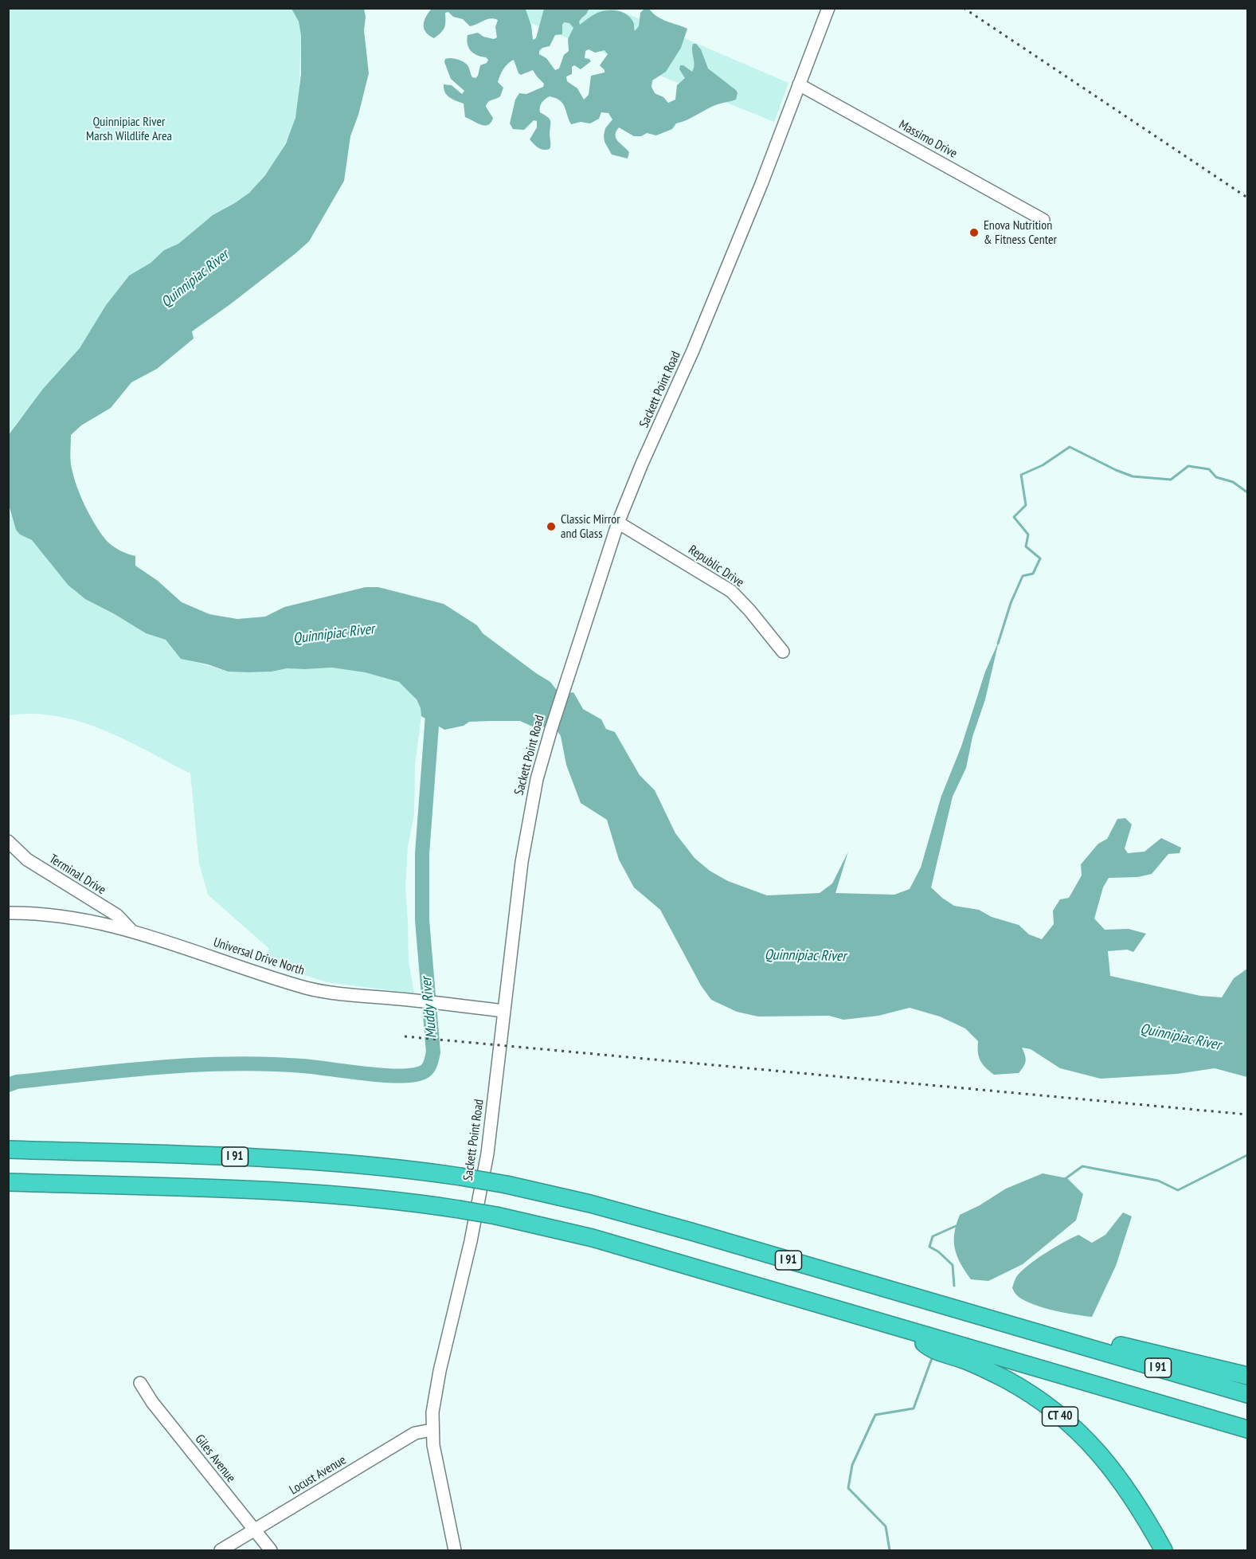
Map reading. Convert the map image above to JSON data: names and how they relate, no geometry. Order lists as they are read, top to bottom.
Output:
{
  "streets": {
    "highway": ["I 91", "CT 40"],
    "street": [
      "Massimo Drive",
      "Sackett Point Road",
      "Republic Drive",
      "Terminal Drive",
      "Universal Drive North",
      "Giles Avenue",
      "Locust Avenue"
    ]
  },
  "crossings": [
    ["Massimo Drive", "Sackett Point Road"],
    ["Sackett Point Road", "Republic Drive"],
    ["Sackett Point Road", "Universal Drive North"],
    ["Sackett Point Road", "Locust Avenue"],
    ["Terminal Drive", "Universal Drive North"],
    ["Giles Avenue", "Locust Avenue"]
  ],
  "water": ["Quinnipiac River", "Muddy River"],
  "parks": ["Quinnipiac River Marsh Wildlife Area"],
  "places": ["Enova Nutrition & Fitness Center", "Classic Mirror and Glass"]
}
